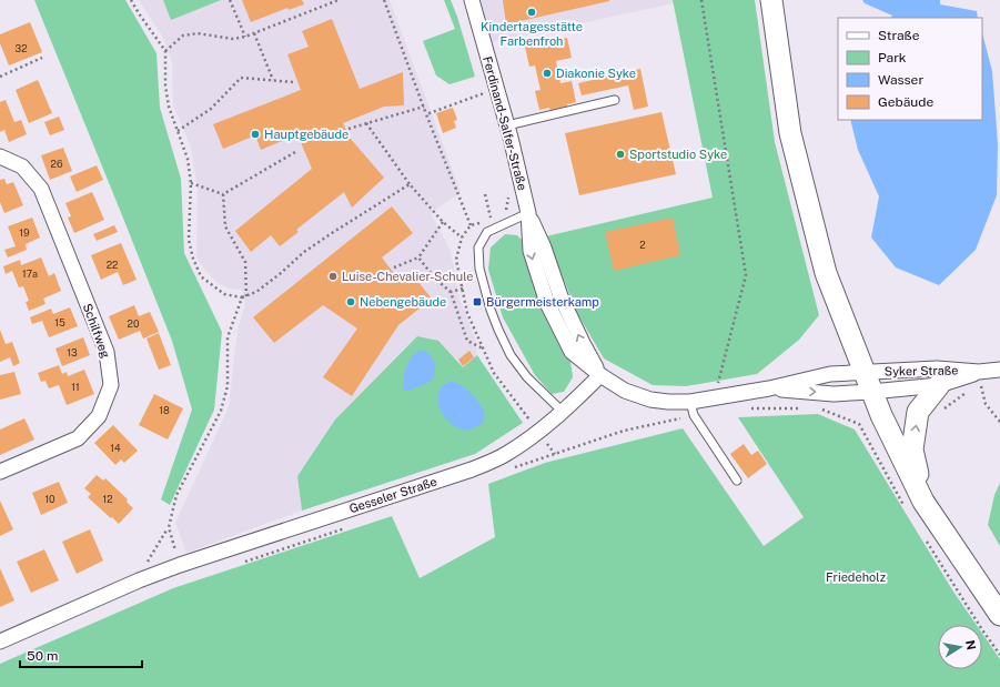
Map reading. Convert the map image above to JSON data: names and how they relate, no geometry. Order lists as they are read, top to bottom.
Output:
{
  "streets": {
    "street": [
      "Ferdinand-Salfer-Straße",
      "Schilfweg",
      "Syker Straße",
      "Gesseler Straße"
    ]
  },
  "crossings": [
    ["Ferdinand-Salfer-Straße", "Gesseler Straße"]
  ],
  "parks": ["Friedeholz"],
  "places": {
    "other": [
      "Kindertagesstätte Farbenfroh",
      "Diakonie Syke",
      "Hauptgebäude",
      "Sportstudio Syke",
      "Luise-Chevalier-Schule",
      "Nebengebäude"
    ],
    "transit": ["Bürgermeisterkamp"]
  },
  "house_numbers": [
    "32",
    "26",
    "19",
    "2",
    "22",
    "17a",
    "15",
    "20",
    "13",
    "11",
    "18",
    "14",
    "10",
    "12"
  ],
  "legend": [
    "Straße",
    "Park",
    "Wasser",
    "Gebäude"
  ],
  "scale_bar": "50 m",
  "north": "right"
}
